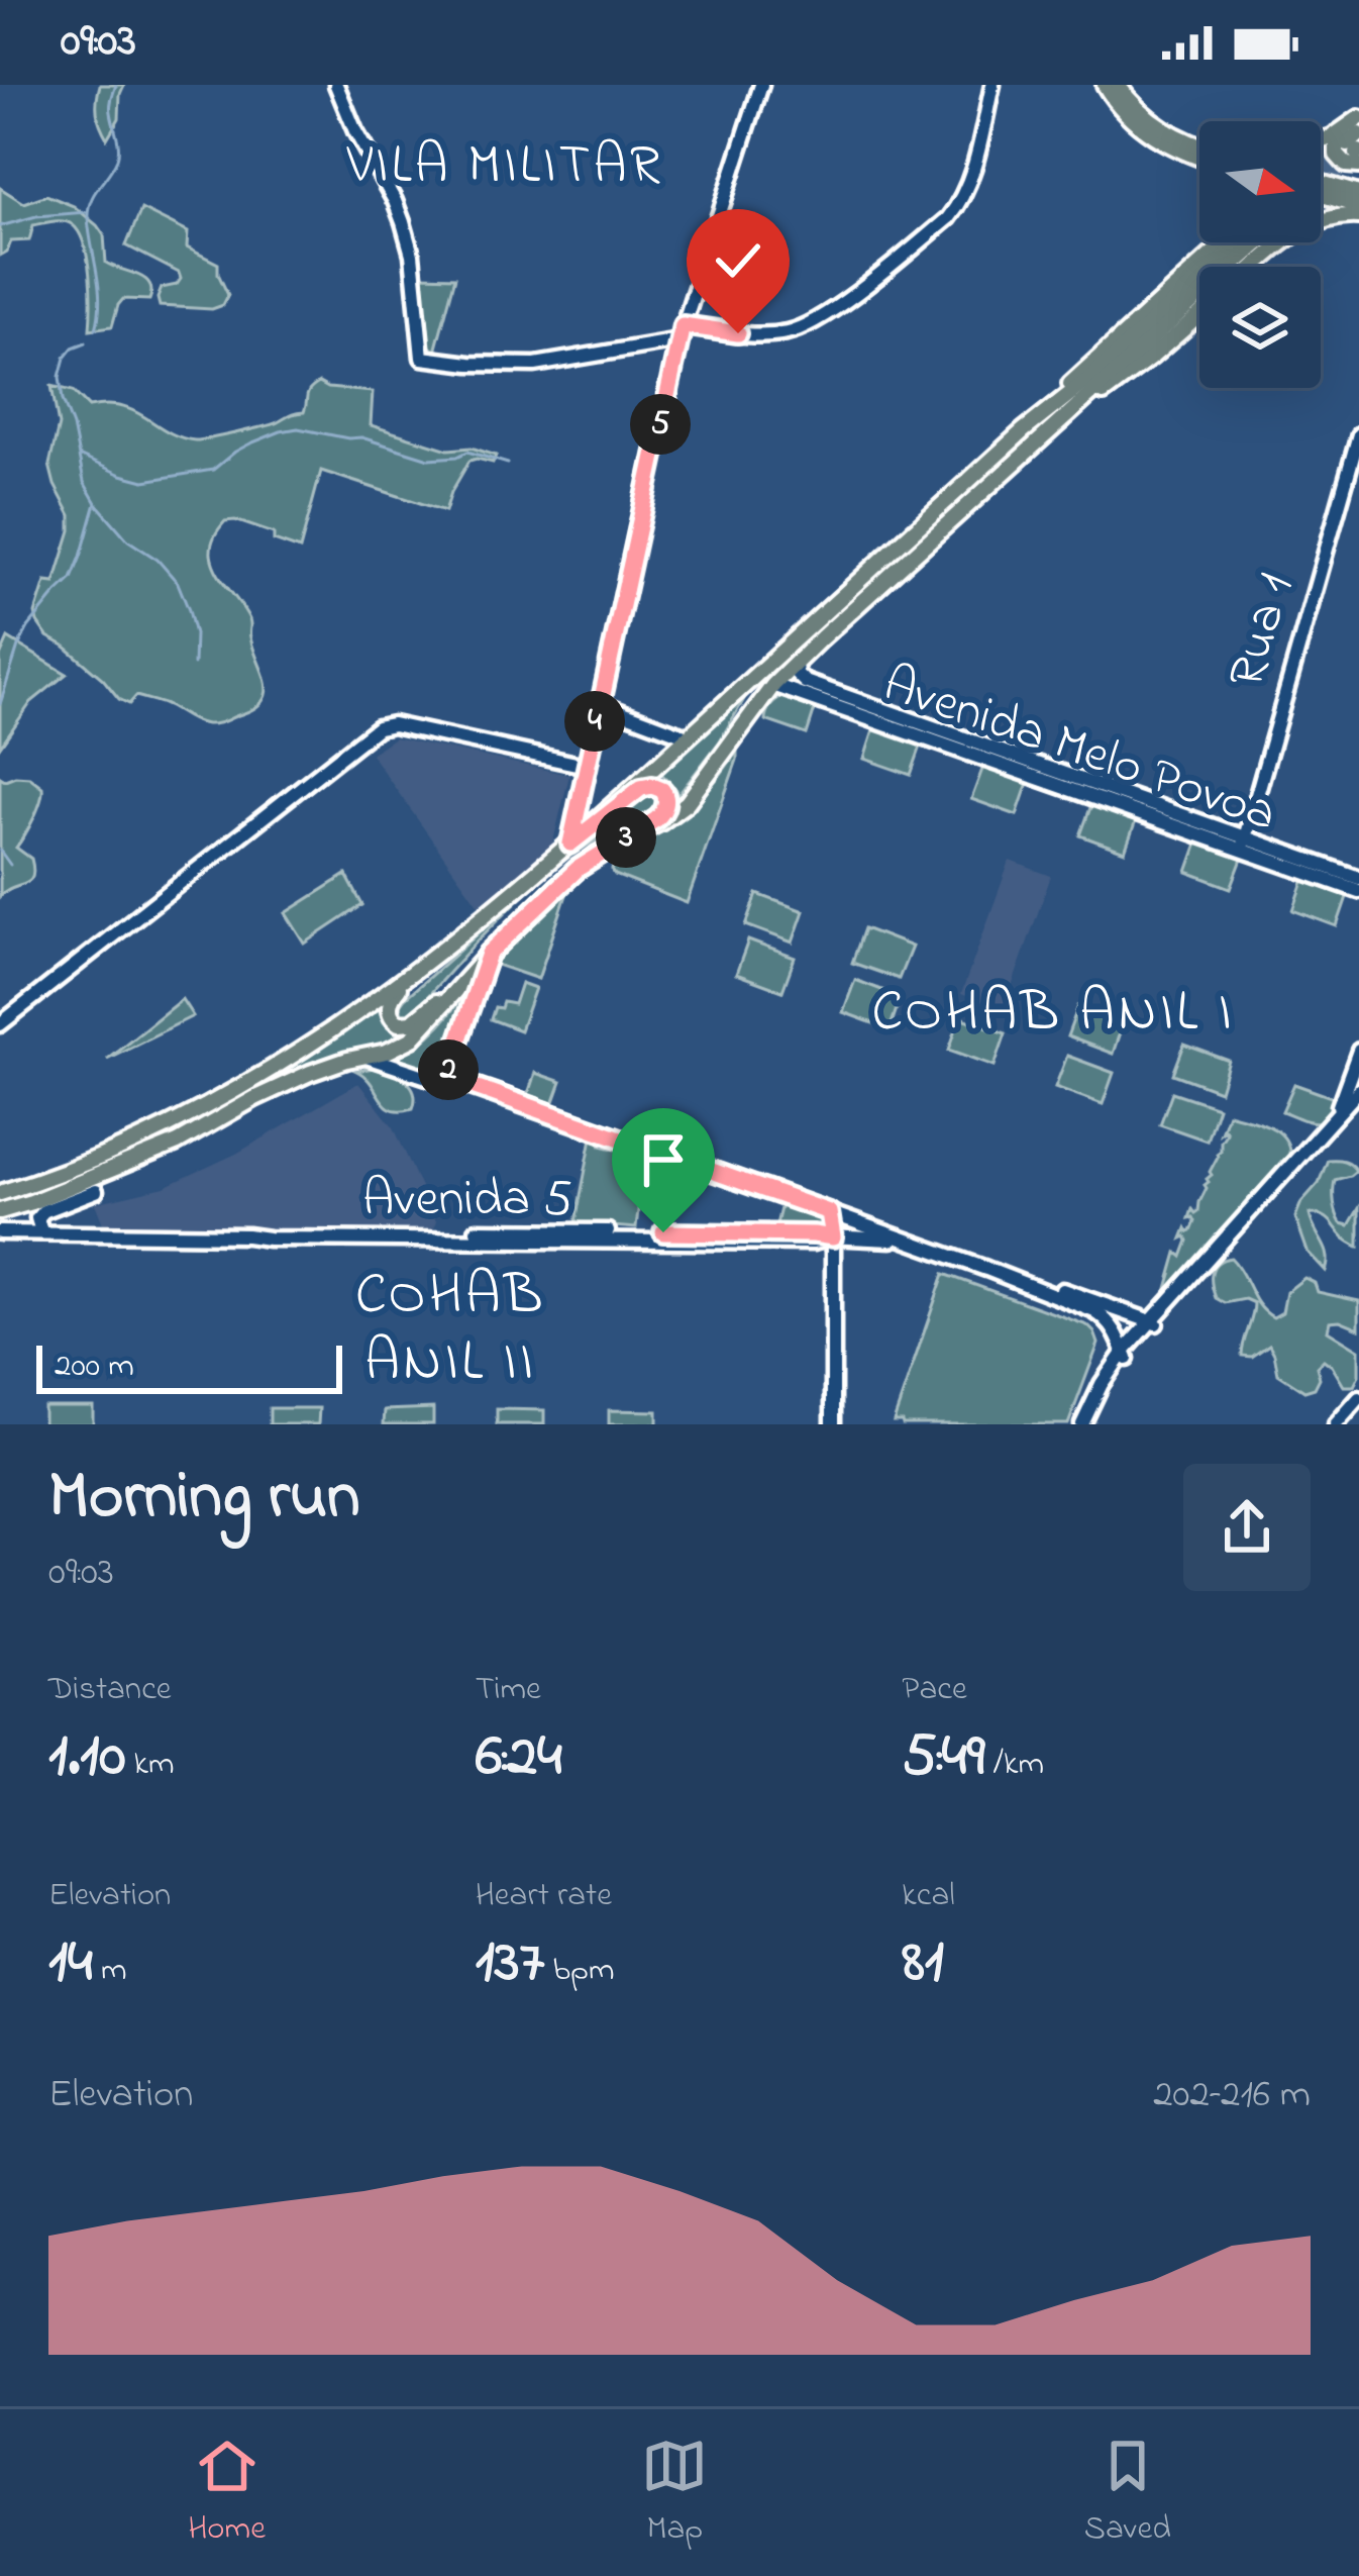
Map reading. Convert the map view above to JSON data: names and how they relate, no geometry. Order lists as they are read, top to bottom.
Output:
{
  "streets": {
    "street": ["Rua 1", "Avenida Melo Povoa", "Avenida 5"]
  },
  "crossings": [
    ["Rua 1", "Avenida Melo Povoa"]
  ],
  "districts": ["VILA MILITAR", "COHAB ANIL I", "COHAB ANIL II"],
  "scale_bar": "200 m",
  "north": "right",
  "page": {
    "status": "09:03",
    "pins": [
      "5",
      "4",
      "3",
      "2"
    ],
    "scale": "200 m",
    "heading": ["Morning run", "09:03"],
    "stats": [
      ["Distance", "1.10 km"],
      ["Time", "6:24"],
      ["Pace", "5:49 /km"],
      ["Elevation", "14 m"],
      ["Heart rate", "137 bpm"],
      ["kcal", "81"]
    ],
    "chart": ["Elevation", "202–216 m"],
    "tabs": ["Home", "Map", "Saved"]
  }
}
